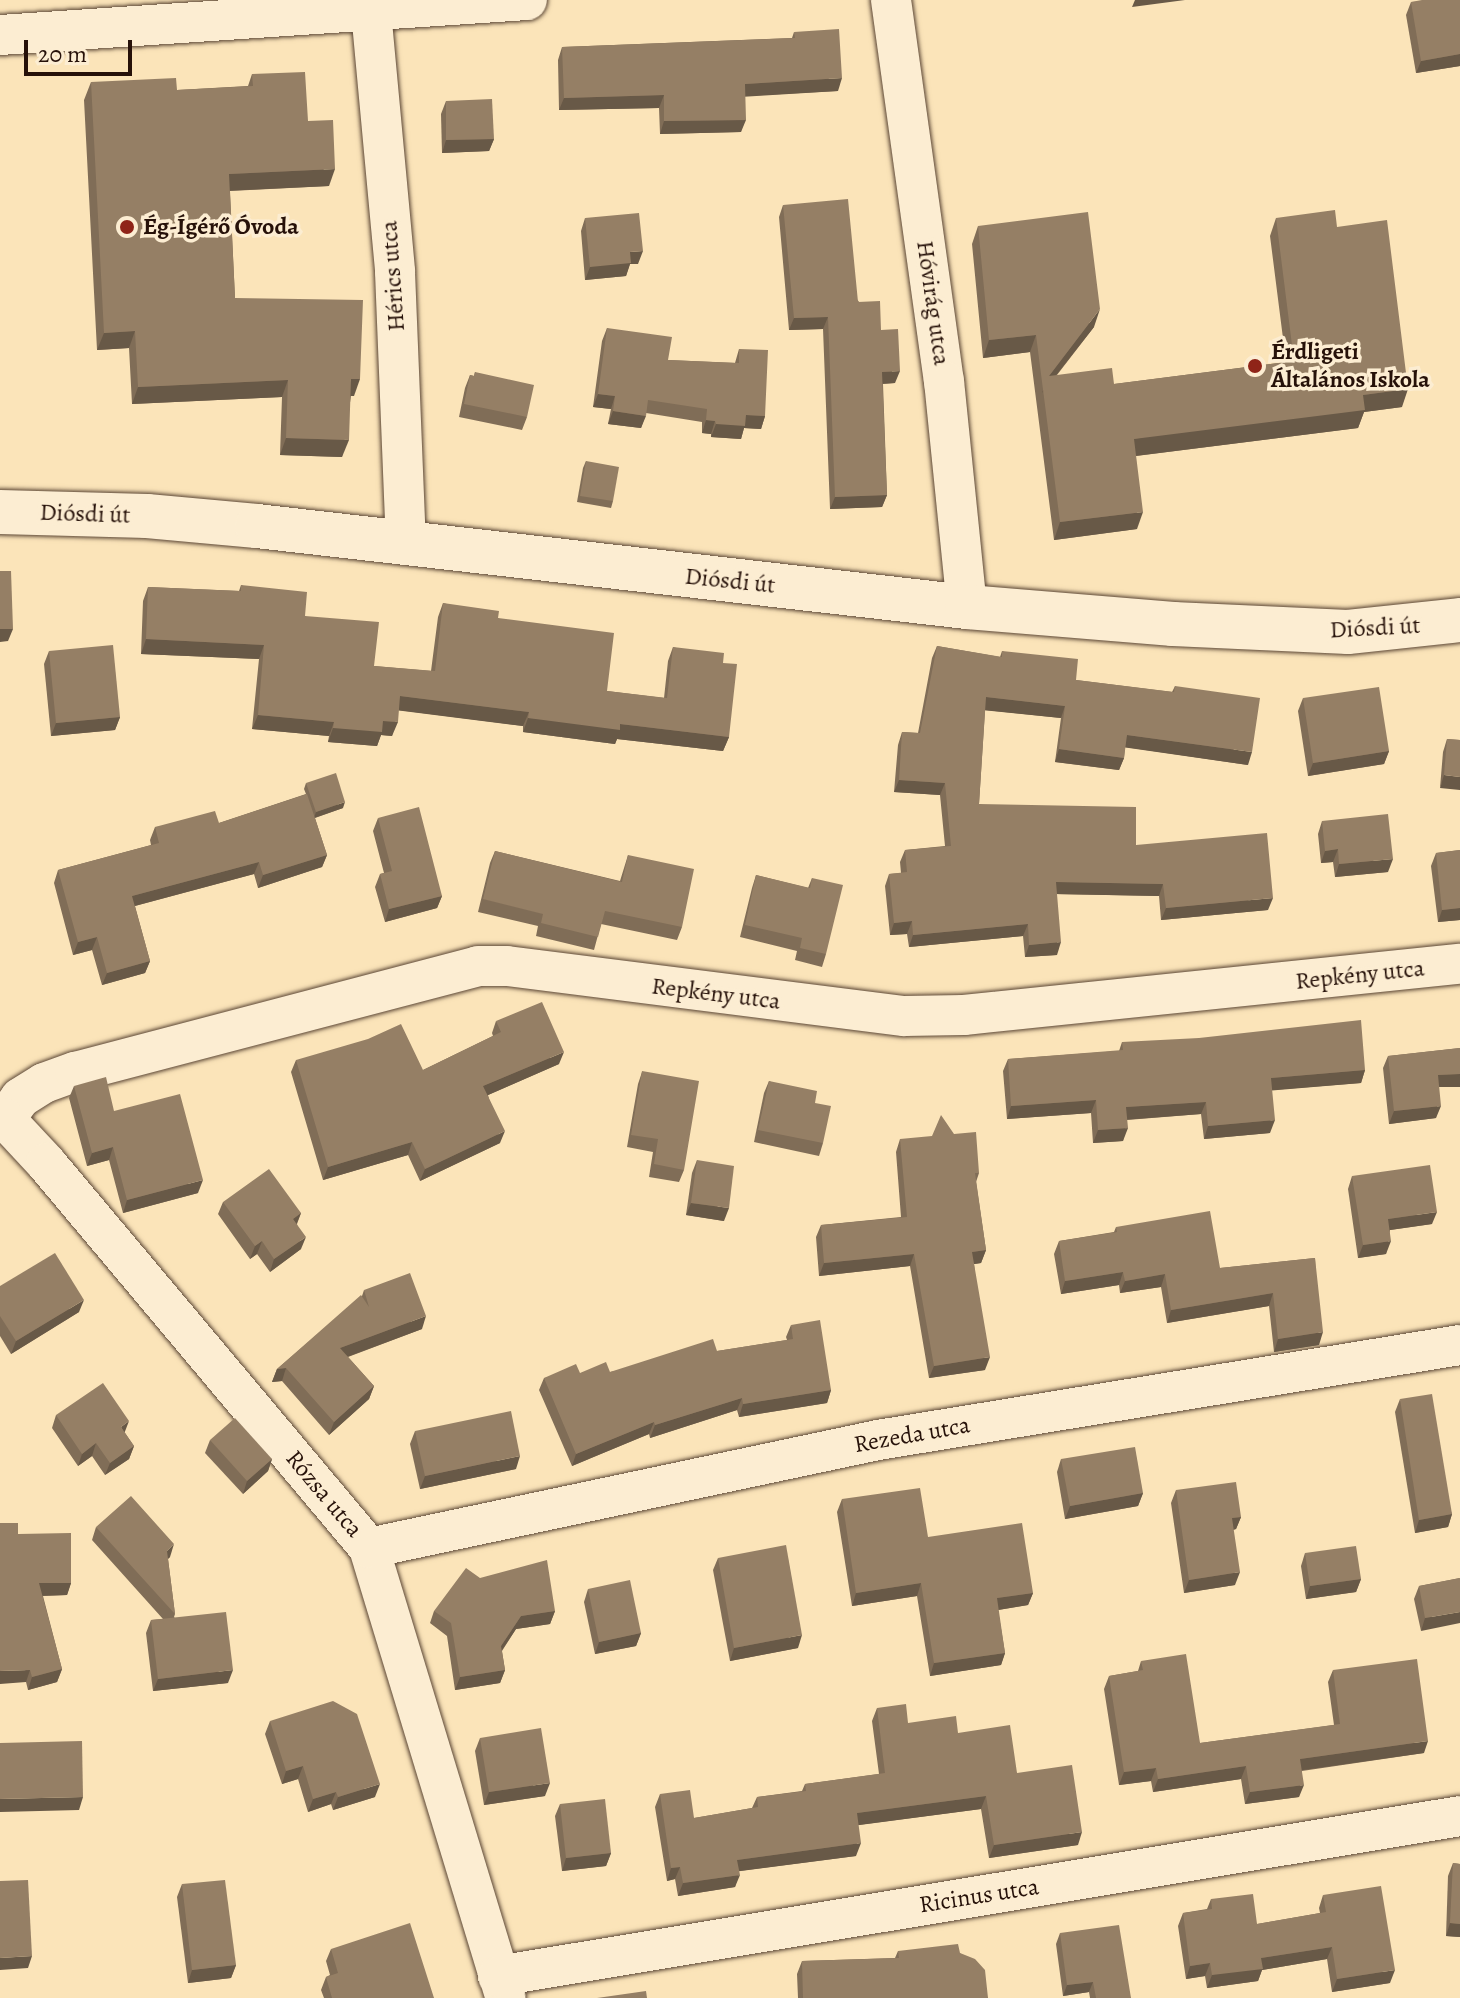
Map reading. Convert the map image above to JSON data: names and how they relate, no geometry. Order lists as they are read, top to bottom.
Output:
{
  "streets": {
    "main road": ["Diósdi út"],
    "street": [
      "Hérics utca",
      "Hóvirág utca",
      "Repkény utca",
      "Rezeda utca",
      "Rózsa utca",
      "Ricinus utca"
    ]
  },
  "crossings": [
    ["Hérics utca", "Diósdi út"],
    ["Hóvirág utca", "Diósdi út"],
    ["Repkény utca", "Rózsa utca"],
    ["Rezeda utca", "Rózsa utca"],
    ["Rózsa utca", "Ricinus utca"]
  ],
  "places": ["Ég-Ígérő Óvoda", "Érdligeti Általános Iskola"],
  "scale_bar": "20 m"
}
